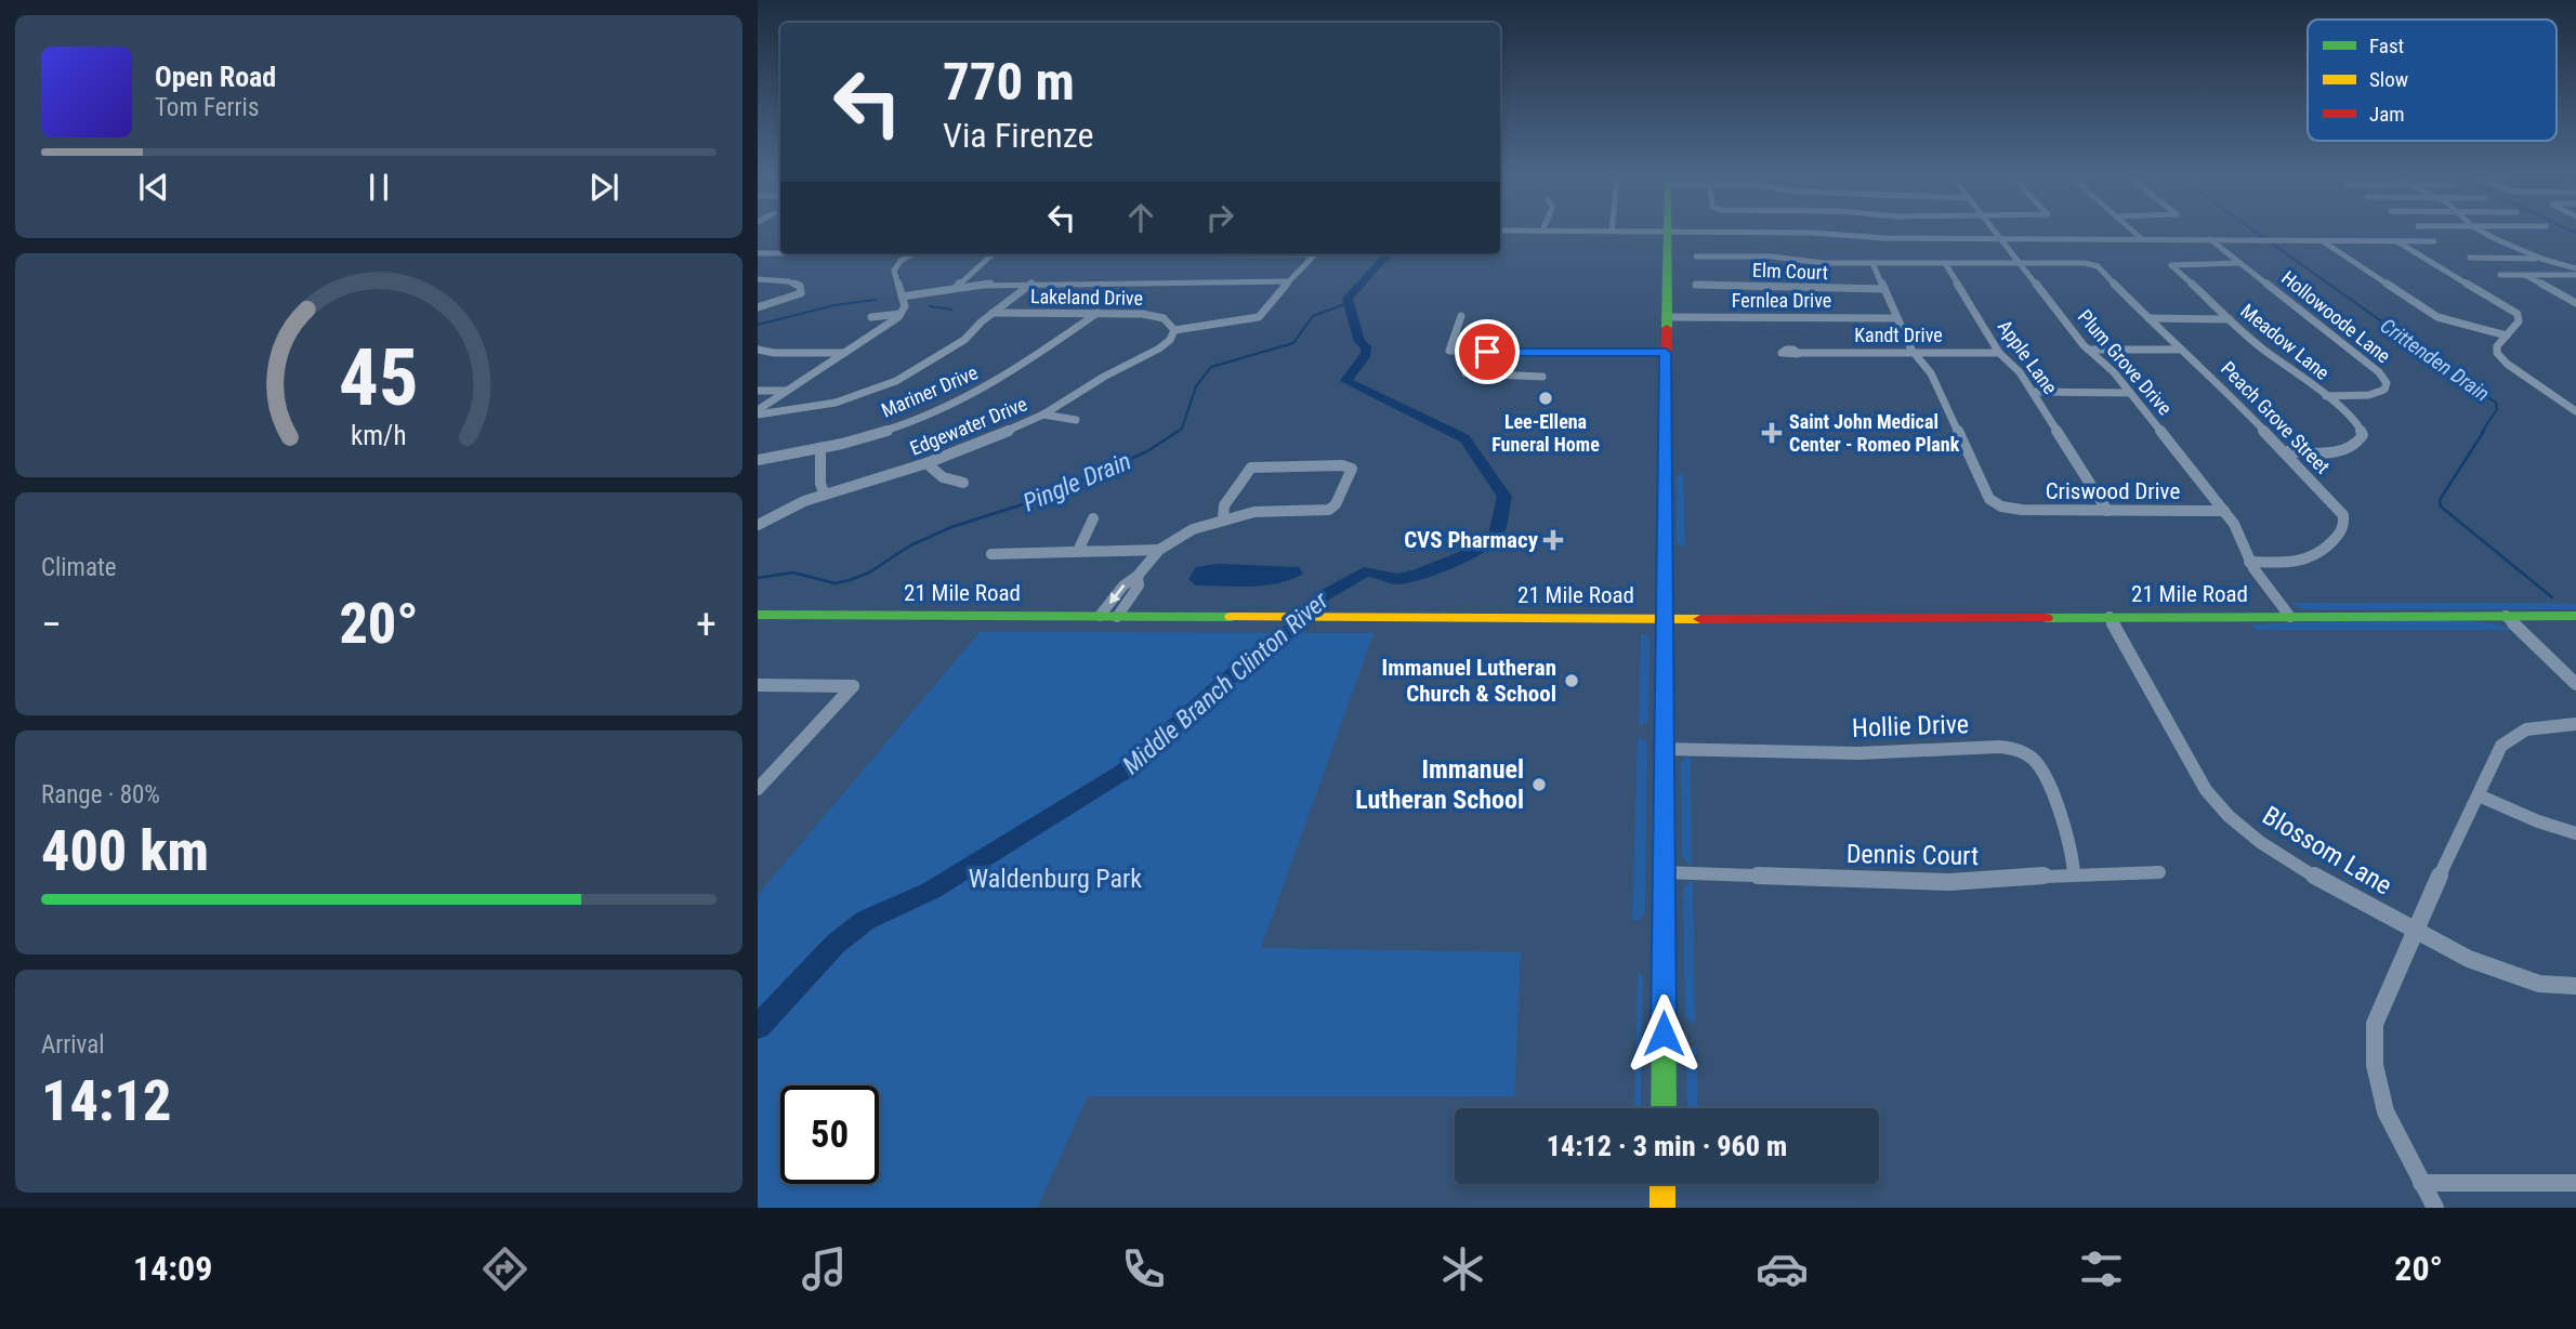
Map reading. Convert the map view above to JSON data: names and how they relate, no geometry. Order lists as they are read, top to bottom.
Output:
{
  "streets": {
    "main road": ["21 Mile Road"],
    "street": [
      "Elm Court",
      "Lakeland Drive",
      "Fernlea Drive",
      "Hollowoode Lane",
      "Kandt Drive",
      "Meadow Lane",
      "Apple Lane",
      "Plum Grove Drive",
      "Mariner Drive",
      "Peach Grove Street",
      "Edgewater Drive",
      "Criswood Drive",
      "Hollie Drive",
      "Blossom Lane",
      "Dennis Court"
    ]
  },
  "crossings": [
    ["Lakeland Drive", "Mariner Drive"],
    ["Lakeland Drive", "Edgewater Drive"],
    ["Hollowoode Lane", "Meadow Lane"],
    ["Kandt Drive", "Apple Lane"],
    ["Kandt Drive", "Criswood Drive"],
    ["Meadow Lane", "Peach Grove Street"],
    ["Apple Lane", "Criswood Drive"],
    ["Plum Grove Drive", "Peach Grove Street"],
    ["Plum Grove Drive", "Criswood Drive"],
    ["Plum Grove Drive", "21 Mile Road"],
    ["21 Mile Road", "Blossom Lane"],
    ["Hollie Drive", "Dennis Court"]
  ],
  "water": ["Crittenden Drain", "Pingle Drain", "Middle Branch Clinton River"],
  "parks": ["Waldenburg Park"],
  "places": {
    "other": ["Lee-Ellena Funeral Home", "Immanuel Lutheran Church & School", "Immanuel Lutheran School"],
    "health": ["Saint John Medical Center - Romeo Plank", "CVS Pharmacy"]
  },
  "legend": ["Fast", "Slow", "Jam"],
  "page": {
    "turn": ["770 m", "Via Firenze"],
    "song": ["Open Road", "Tom Ferris"],
    "tile": [
      "Climate",
      ["Range · 80%", "400 km"],
      ["Arrival", "14:12"]
    ],
    "heat": ["−", "20°", "+"],
    "limit": "50",
    "trip": "14:12 · 3 min · 960 m",
    "tabs": ["14:09", "20°"],
    "gauge": ["45", "km/h"]
  }
}
